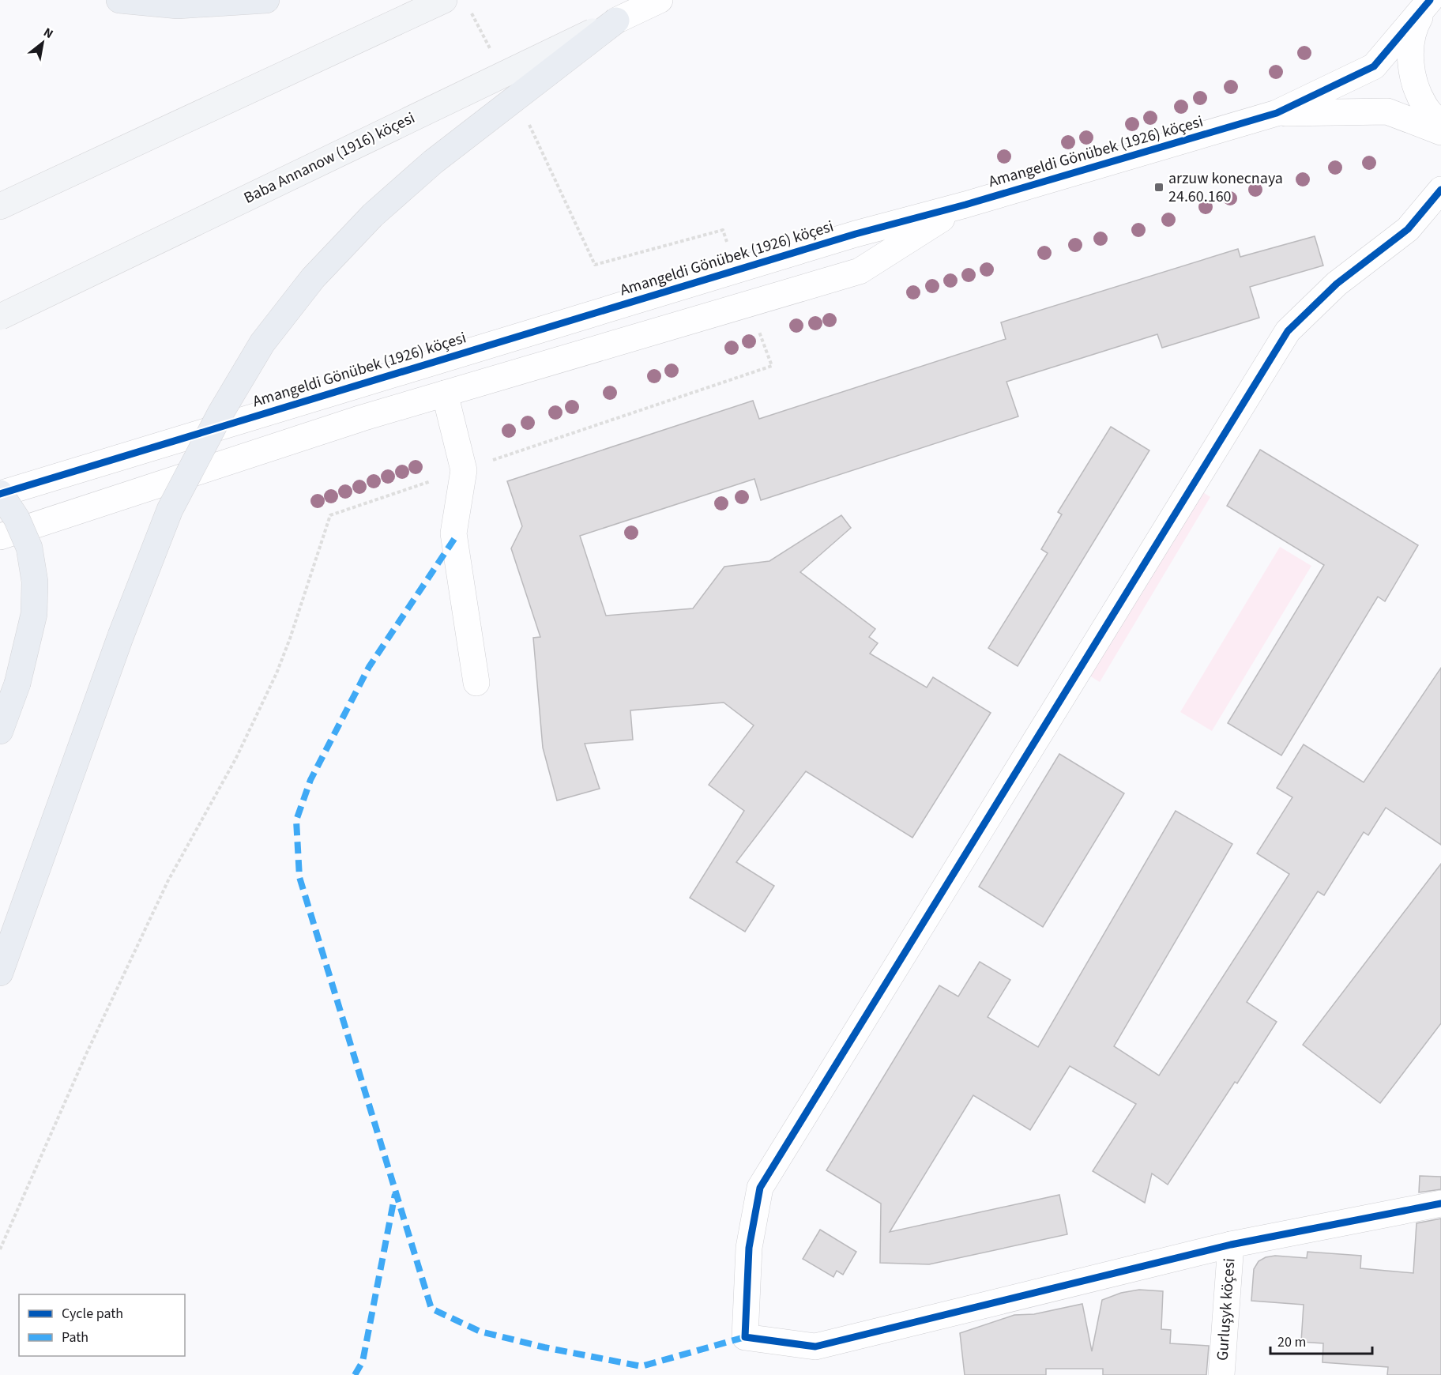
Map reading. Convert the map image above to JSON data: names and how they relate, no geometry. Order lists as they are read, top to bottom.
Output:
{
  "streets": {
    "main road": ["Baba Annanow (1916) köçesi"],
    "street": ["Amangeldi Gönübek (1926) köçesi", "Gurluşyk köçesi"]
  },
  "places": {
    "transit": ["arzuw konecnaya 24.60.160"]
  },
  "legend": ["Cycle path", "Path"],
  "scale_bar": "20 m",
  "north": "top right"
}
